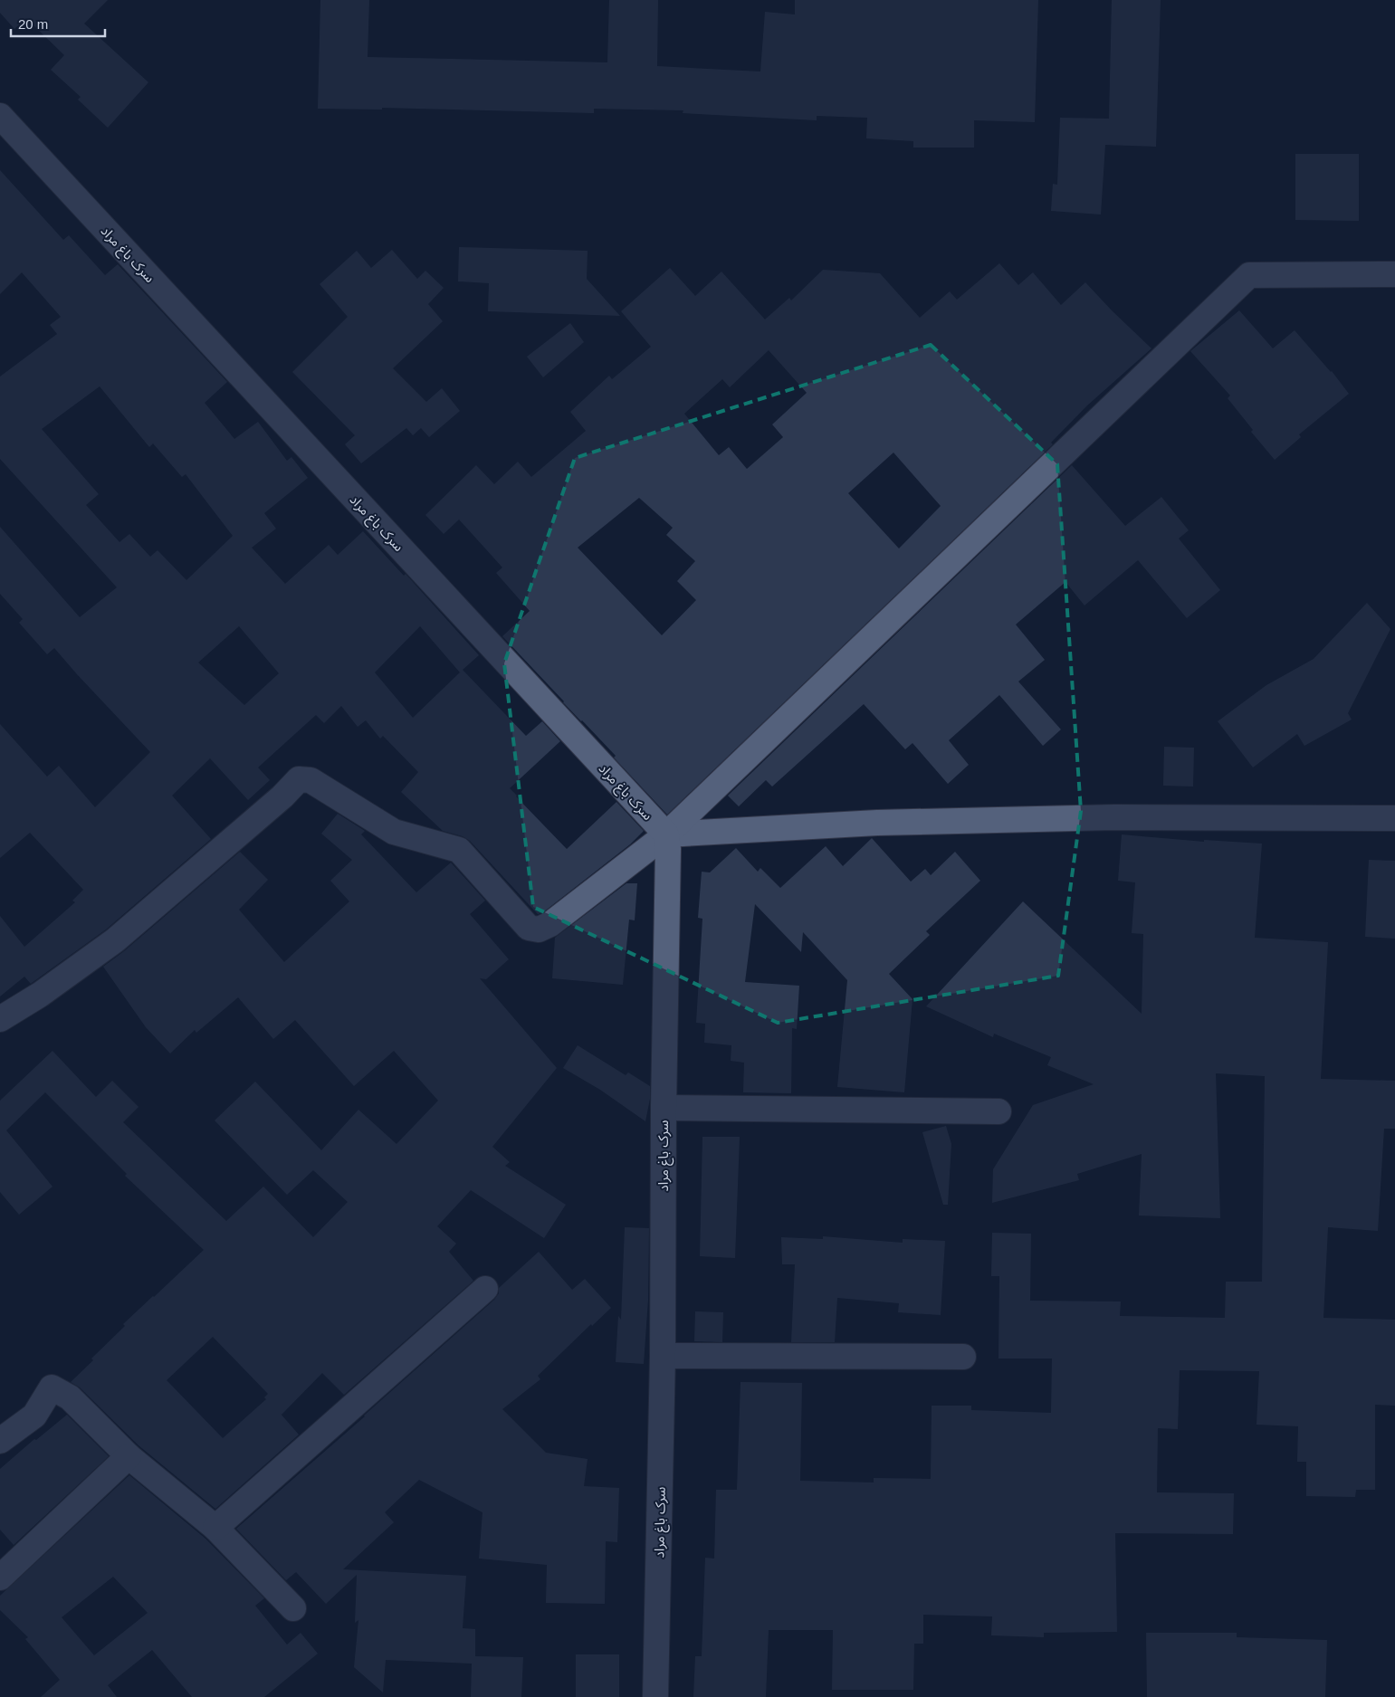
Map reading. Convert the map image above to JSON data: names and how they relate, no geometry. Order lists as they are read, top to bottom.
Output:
{
  "streets": {
    "street": ["سرک باغ مراد"]
  },
  "scale_bar": "20 m"
}
